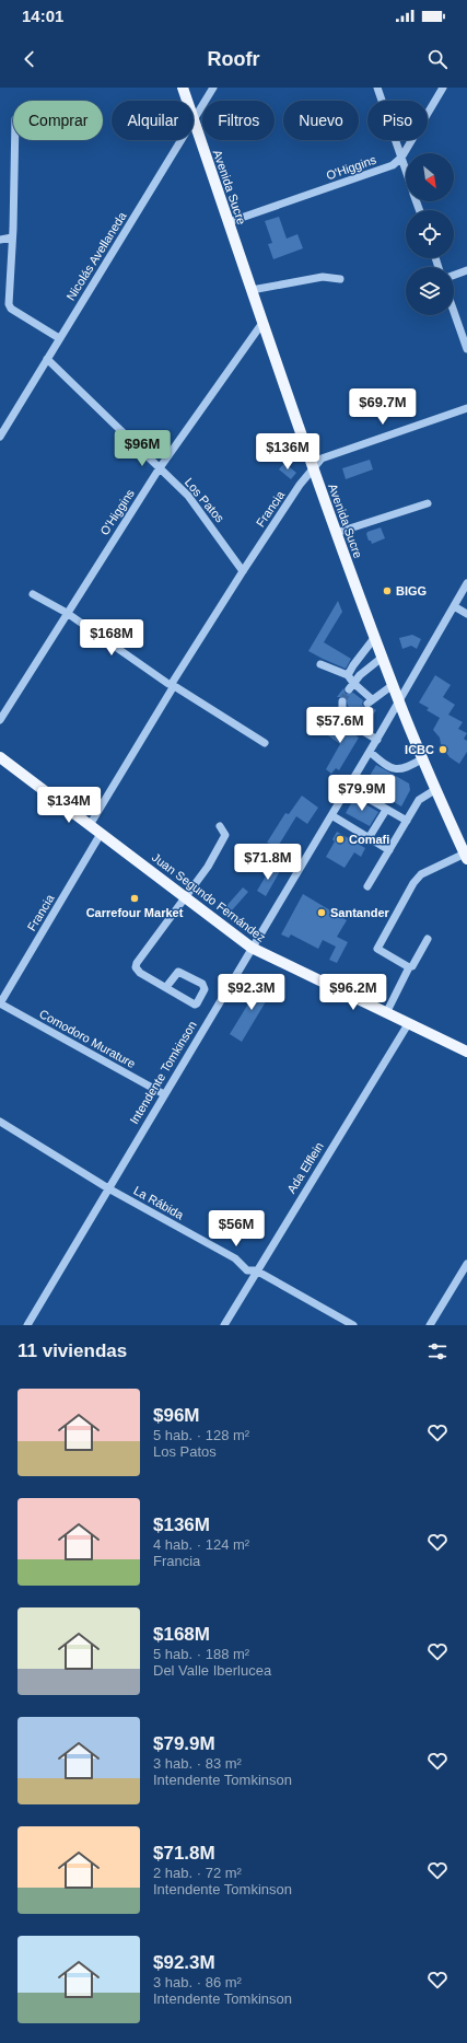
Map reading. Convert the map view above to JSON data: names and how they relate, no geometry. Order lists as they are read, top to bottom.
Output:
{
  "streets": {
    "main road": ["Avenida Sucre", "Juan Segundo Fernández"],
    "street": [
      "O'Higgins",
      "Nicolás Avellaneda",
      "Los Patos",
      "Francia",
      "Comodoro Murature",
      "Intendente Tomkinson",
      "Ada Elflein",
      "La Rábida"
    ]
  },
  "crossings": [
    ["O'Higgins", "Avenida Sucre"],
    ["O'Higgins", "Los Patos"],
    ["Avenida Sucre", "Nicolás Avellaneda"],
    ["Avenida Sucre", "Francia"],
    ["Avenida Sucre", "Intendente Tomkinson"],
    ["Nicolás Avellaneda", "Los Patos"],
    ["Los Patos", "Francia"],
    ["Francia", "Juan Segundo Fernández"],
    ["Francia", "Comodoro Murature"],
    ["Juan Segundo Fernández", "Intendente Tomkinson"],
    ["Juan Segundo Fernández", "Ada Elflein"],
    ["Comodoro Murature", "Intendente Tomkinson"],
    ["Intendente Tomkinson", "La Rábida"],
    ["Ada Elflein", "La Rábida"]
  ],
  "places": [
    "BIGG",
    "ICBC",
    "Comafi",
    "Carrefour Market",
    "Santander"
  ],
  "north": "bottom right",
  "page": {
    "status": "14:01",
    "header": "Roofr",
    "chip": [
      "Comprar",
      "Alquilar",
      "Filtros",
      "Nuevo",
      "Piso"
    ],
    "price": [
      "$69.7M",
      "$96M",
      "$136M",
      "$168M",
      "$57.6M",
      "$79.9M",
      "$134M",
      "$71.8M",
      "$92.3M",
      "$96.2M",
      "$56M"
    ],
    "heading": "11 viviendas",
    "list": [
      {
        "name": "$96M",
        "note": "5 hab. · 128 m² · Los Patos"
      },
      {
        "name": "$136M",
        "note": "4 hab. · 124 m² · Francia"
      },
      {
        "name": "$168M",
        "note": "5 hab. · 188 m² · Del Valle Iberlucea"
      },
      {
        "name": "$79.9M",
        "note": "3 hab. · 83 m² · Intendente Tomkinson"
      },
      {
        "name": "$71.8M",
        "note": "2 hab. · 72 m² · Intendente Tomkinson"
      },
      {
        "name": "$92.3M",
        "note": "3 hab. · 86 m² · Intendente Tomkinson"
      }
    ]
  }
}
